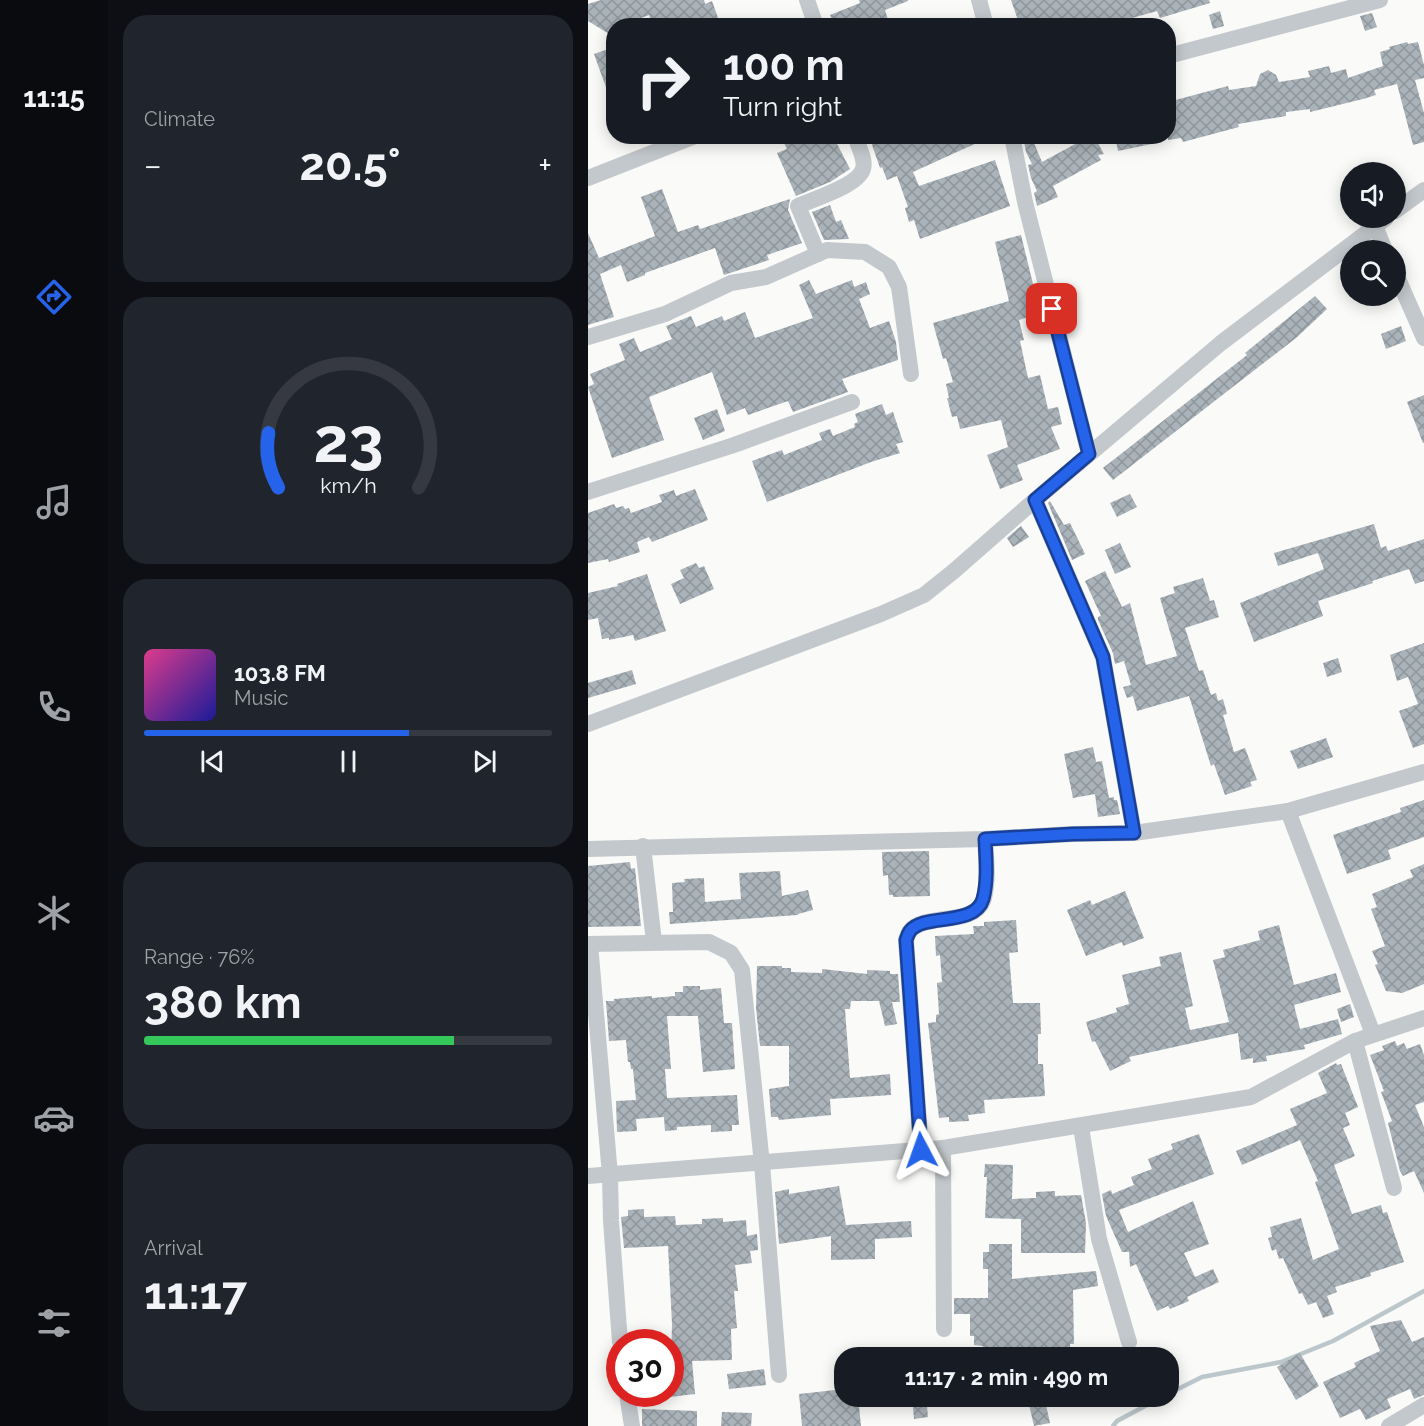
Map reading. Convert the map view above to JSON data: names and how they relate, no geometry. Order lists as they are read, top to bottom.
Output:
{
  "page": {
    "tabs": "11:15",
    "tile": [
      "Climate",
      ["Range · 76%", "380 km"],
      ["Arrival", "11:17"]
    ],
    "turn": ["100 m", "Turn right"],
    "heat": ["−", "20.5°", "+"],
    "song": ["103.8 FM", "Music"],
    "limit": "30",
    "trip": "11:17 · 2 min · 490 m",
    "gauge": ["23", "km/h"]
  }
}
